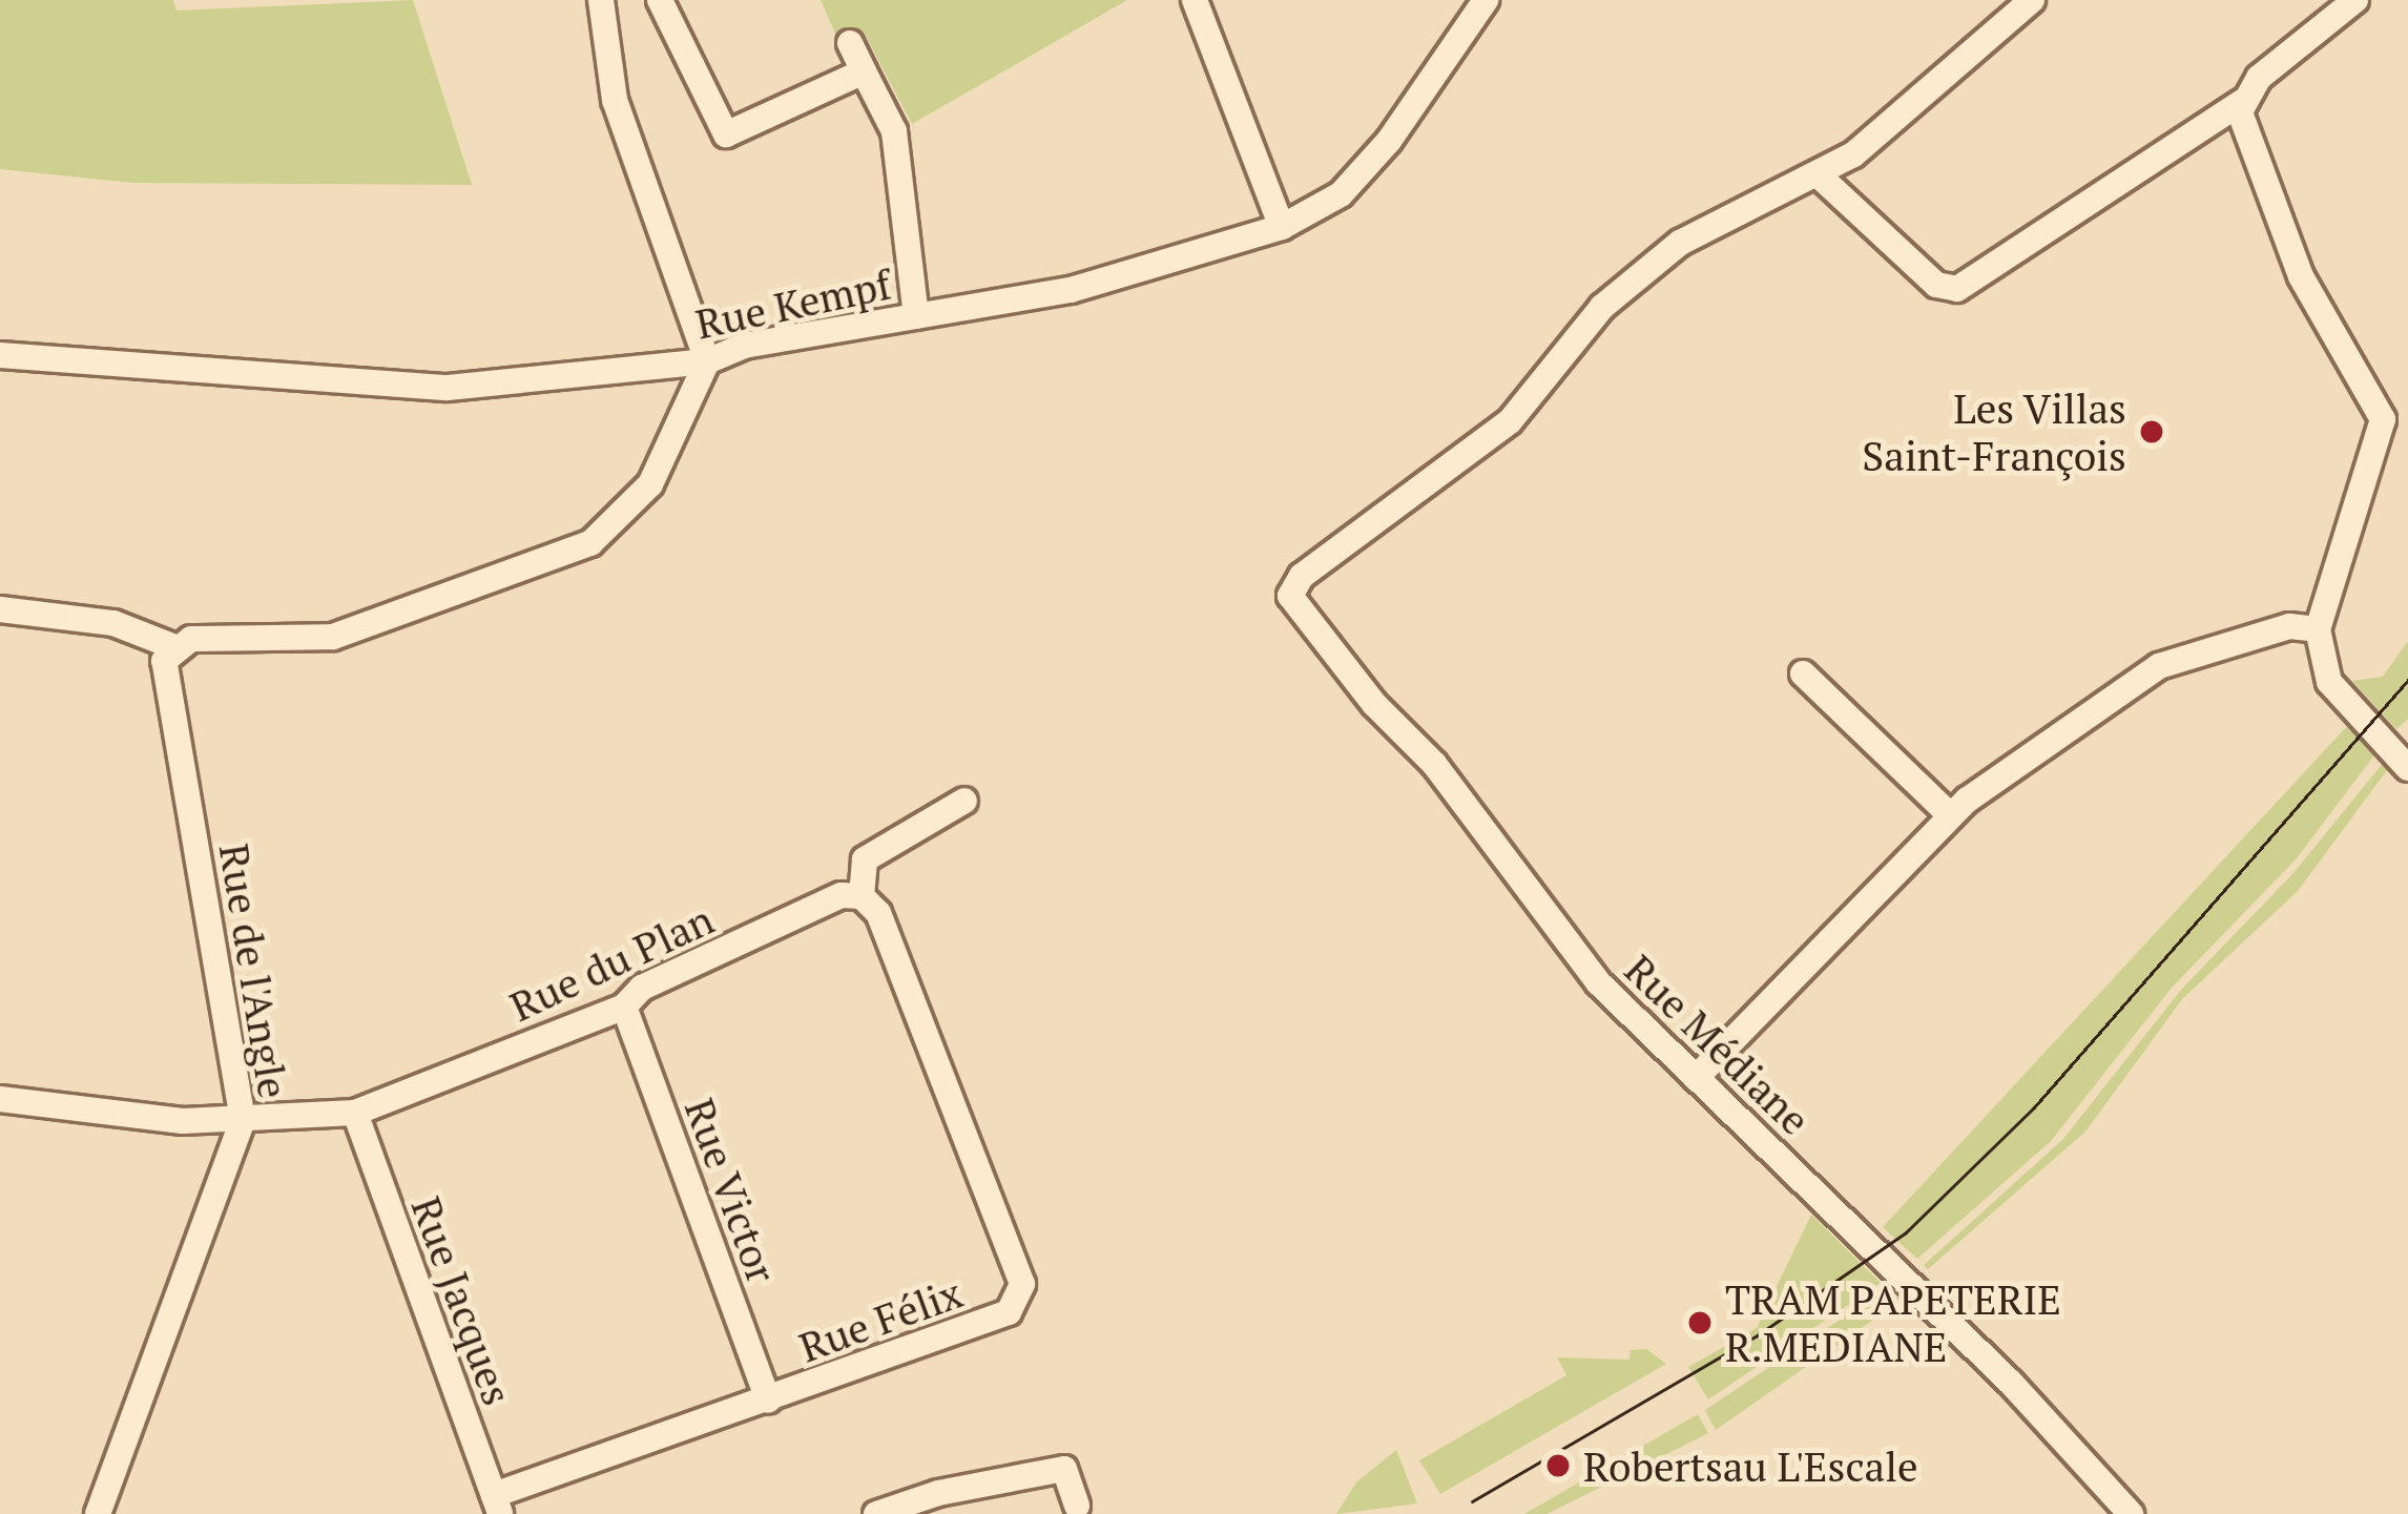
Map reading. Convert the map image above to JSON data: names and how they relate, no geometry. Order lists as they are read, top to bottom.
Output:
{
  "streets": {
    "street": [
      "Rue Kempf",
      "Rue du Plan",
      "Rue de l'Angle",
      "Rue Médiane",
      "Rue Victor",
      "Rue Jacques",
      "Rue Félix"
    ]
  },
  "crossings": [
    ["Rue du Plan", "Rue de l'Angle"],
    ["Rue du Plan", "Rue Victor"],
    ["Rue du Plan", "Rue Jacques"],
    ["Rue du Plan", "Rue Félix"],
    ["Rue Victor", "Rue Félix"],
    ["Rue Jacques", "Rue Félix"]
  ],
  "places": ["Les Villas Saint-François", "TRAM PAPETERIE R.MEDIANE", "Robertsau L'Escale"]
}
